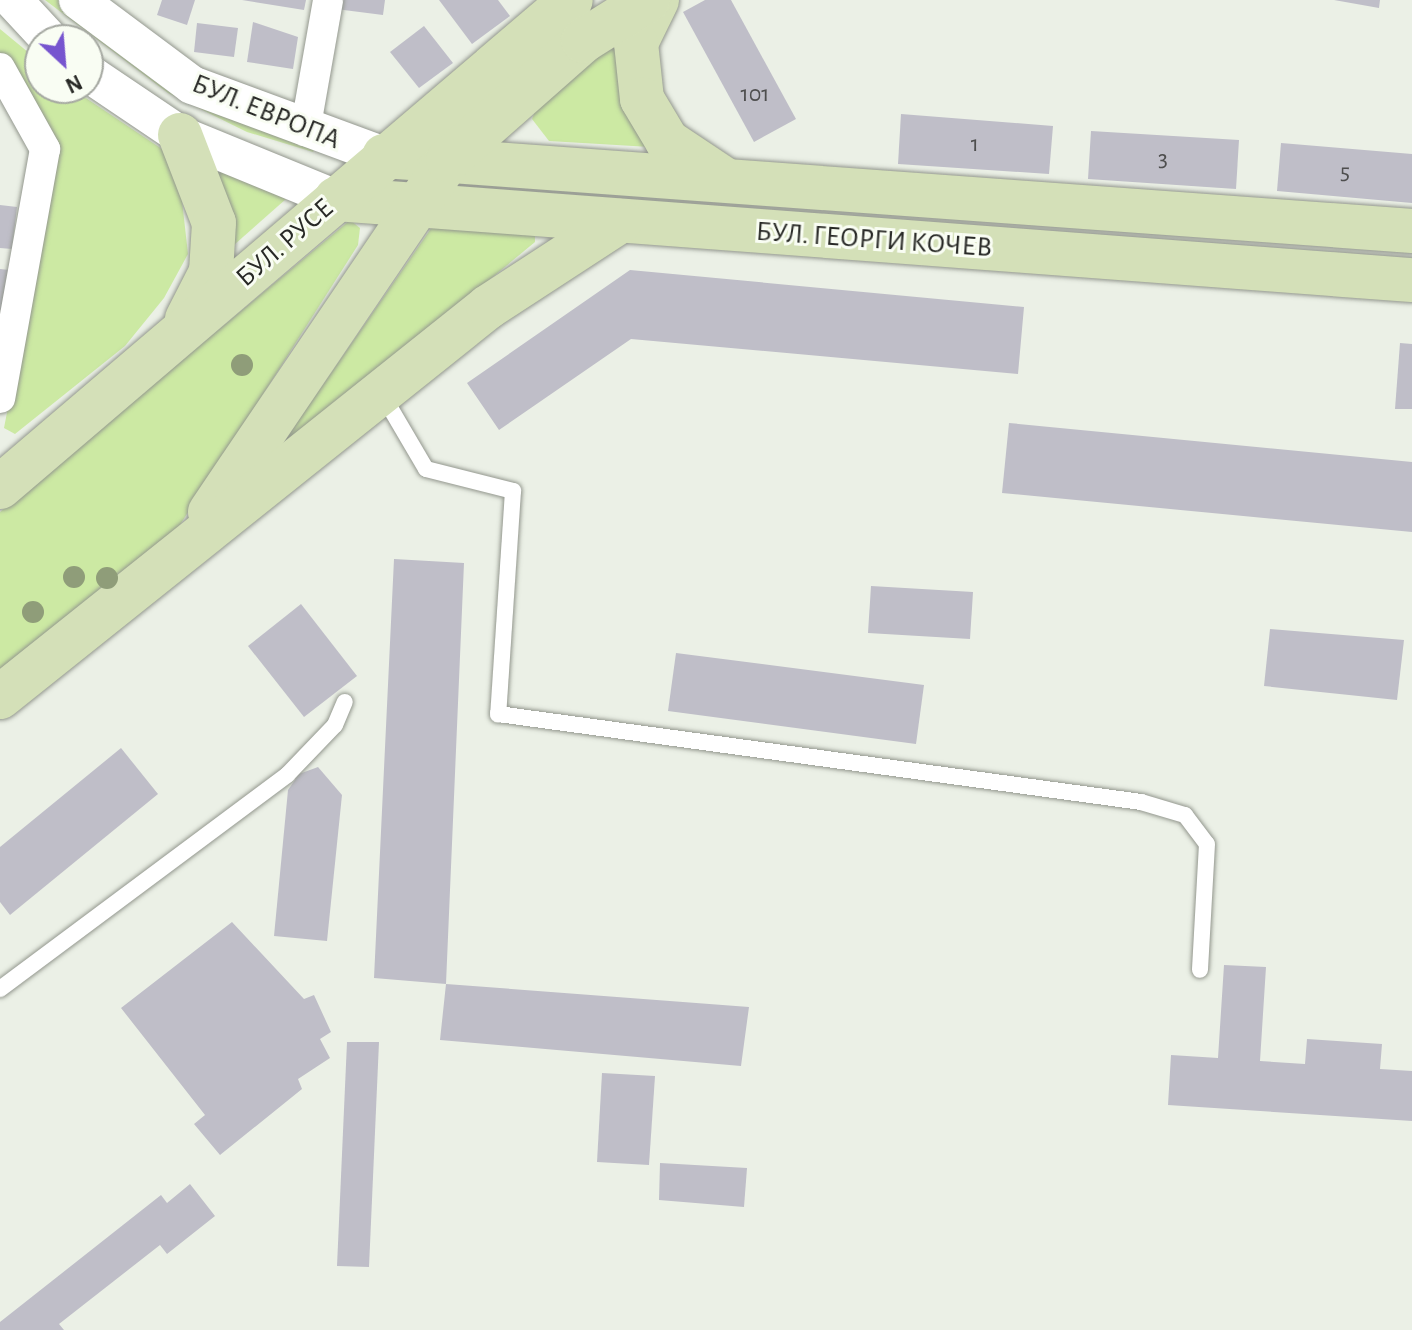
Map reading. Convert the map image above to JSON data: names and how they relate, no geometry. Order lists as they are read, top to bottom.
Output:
{
  "streets": {
    "main road": ["БУЛ. ГЕОРГИ КОЧЕВ", "БУЛ. РУСЕ"],
    "street": ["БУЛ. ЕВРОПА"]
  },
  "crossings": [
    ["БУЛ. ЕВРОПА", "БУЛ. ГЕОРГИ КОЧЕВ"],
    ["БУЛ. ЕВРОПА", "БУЛ. РУСЕ"],
    ["БУЛ. ГЕОРГИ КОЧЕВ", "БУЛ. РУСЕ"]
  ],
  "house_numbers": [
    "101",
    "1",
    "3",
    "5"
  ],
  "north": "bottom right"
}
